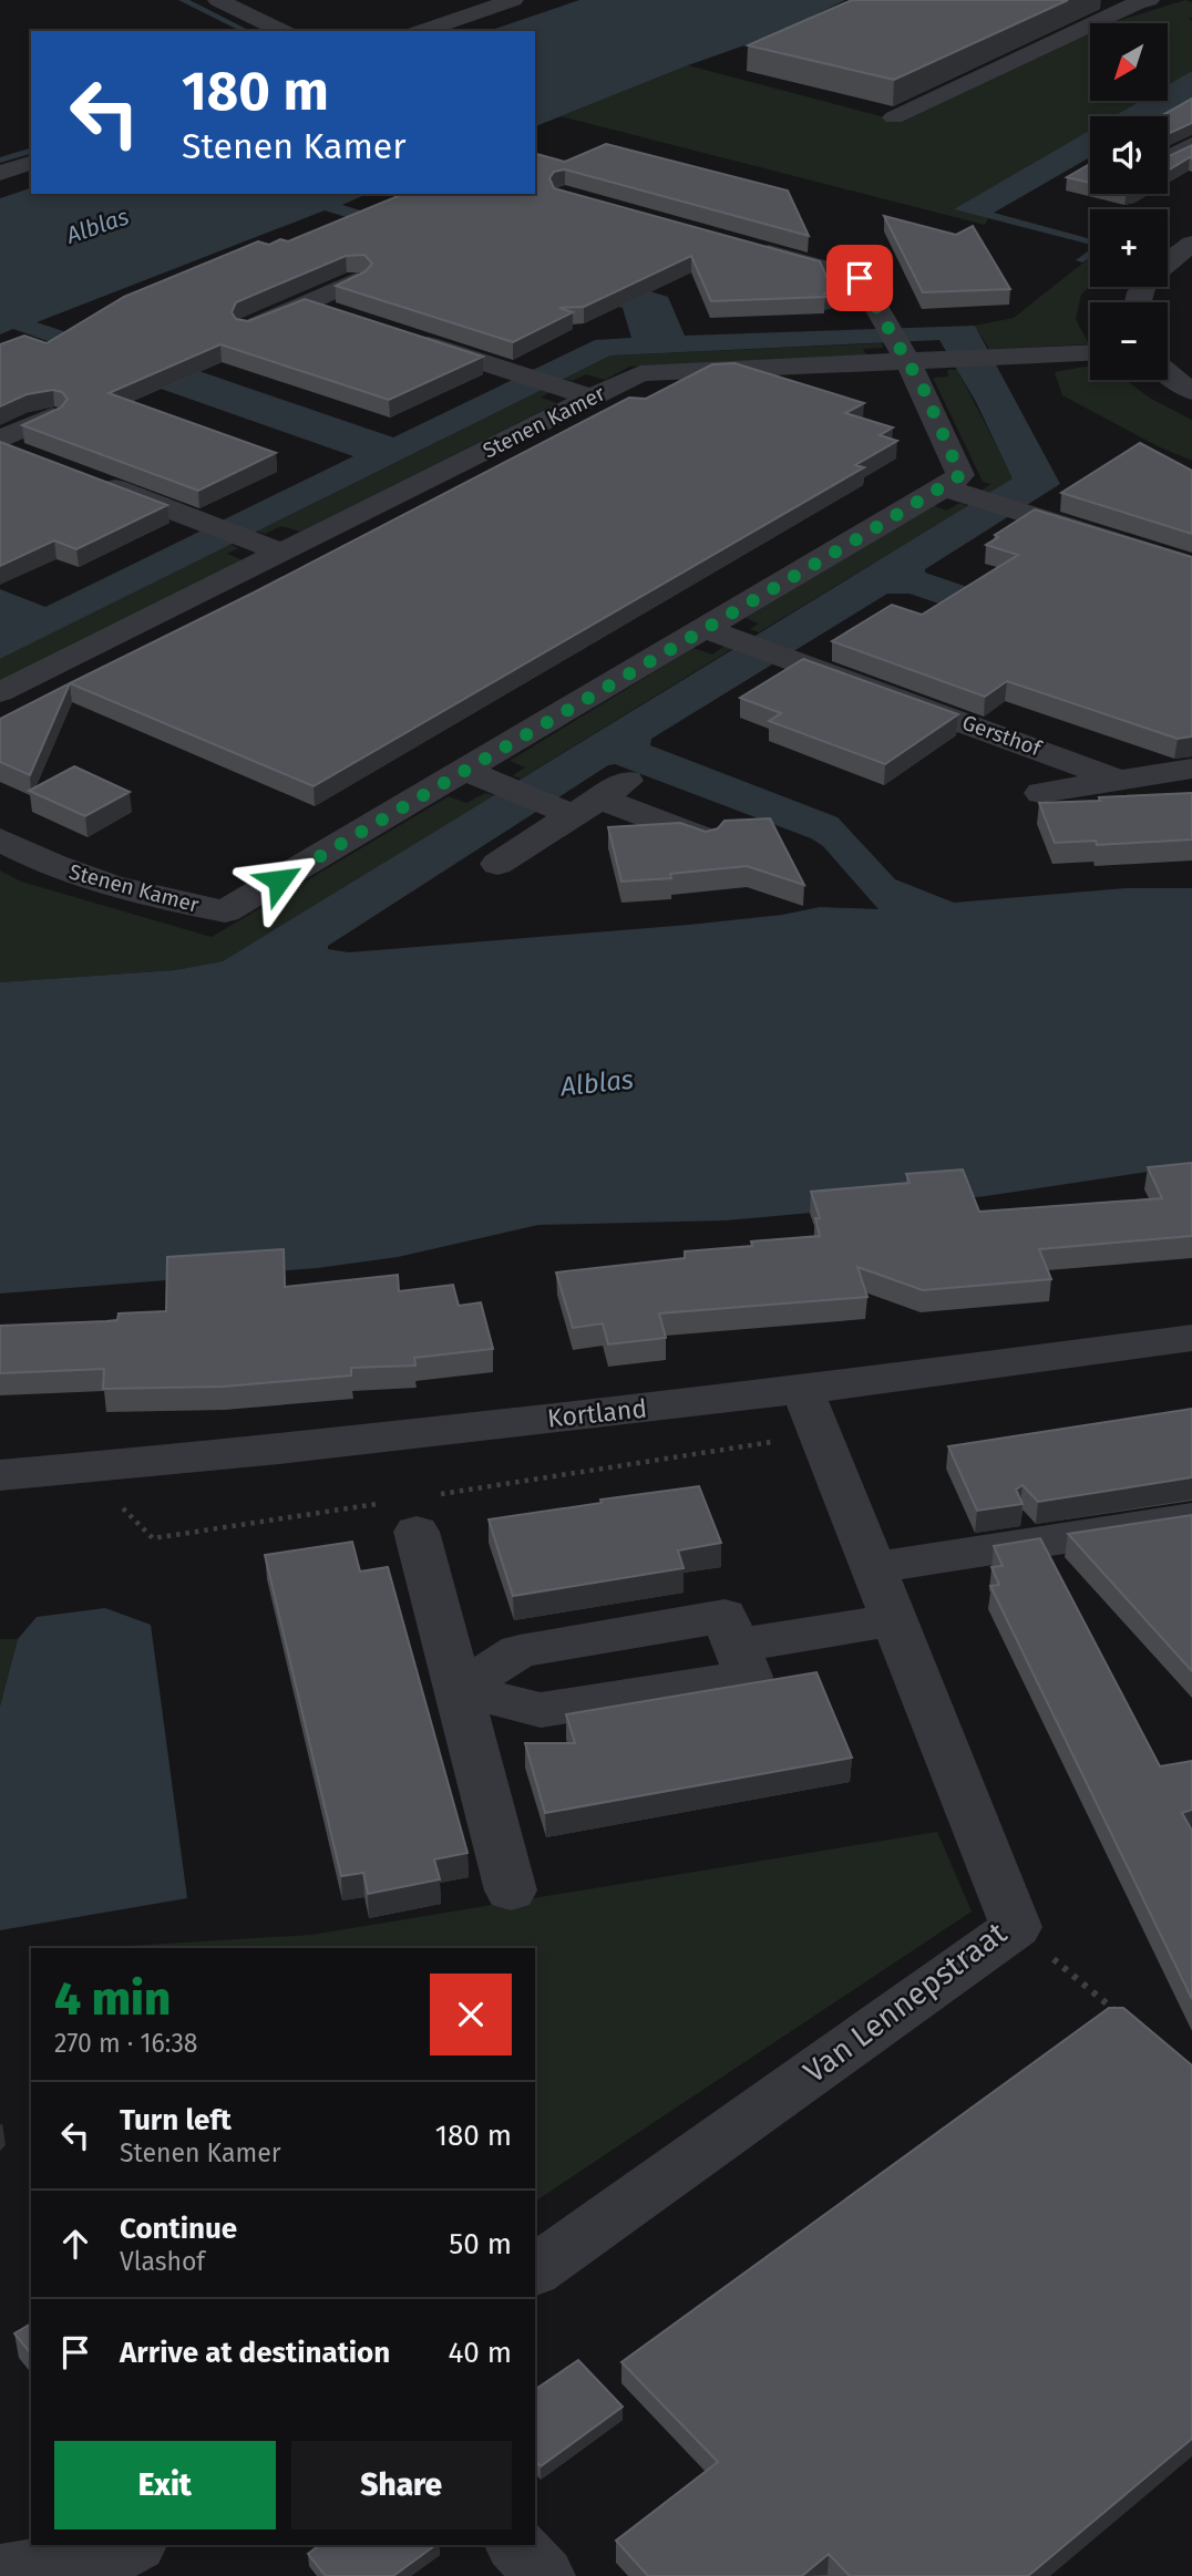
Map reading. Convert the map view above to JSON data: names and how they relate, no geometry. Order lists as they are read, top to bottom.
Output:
{
  "streets": {
    "street": [
      "Stenen Kamer",
      "Gersthof",
      "Kortland",
      "Van Lennepstraat"
    ]
  },
  "crossings": [
    ["Stenen Kamer", "Gersthof"],
    ["Kortland", "Van Lennepstraat"]
  ],
  "water": ["Alblas"],
  "north": "bottom left",
  "page": {
    "map_buttons": ["+", "−"],
    "turn": ["180 m", "Stenen Kamer"],
    "heading": ["4 min", "270 m · 16:38"],
    "list": [
      {
        "name": "Turn left",
        "note": "Stenen Kamer",
        "value": "180 m"
      },
      {
        "name": "Continue",
        "note": "Vlashof",
        "value": "50 m"
      },
      {
        "name": "Arrive at destination",
        "value": "40 m"
      }
    ],
    "buttons": ["Exit", "Share"]
  }
}
